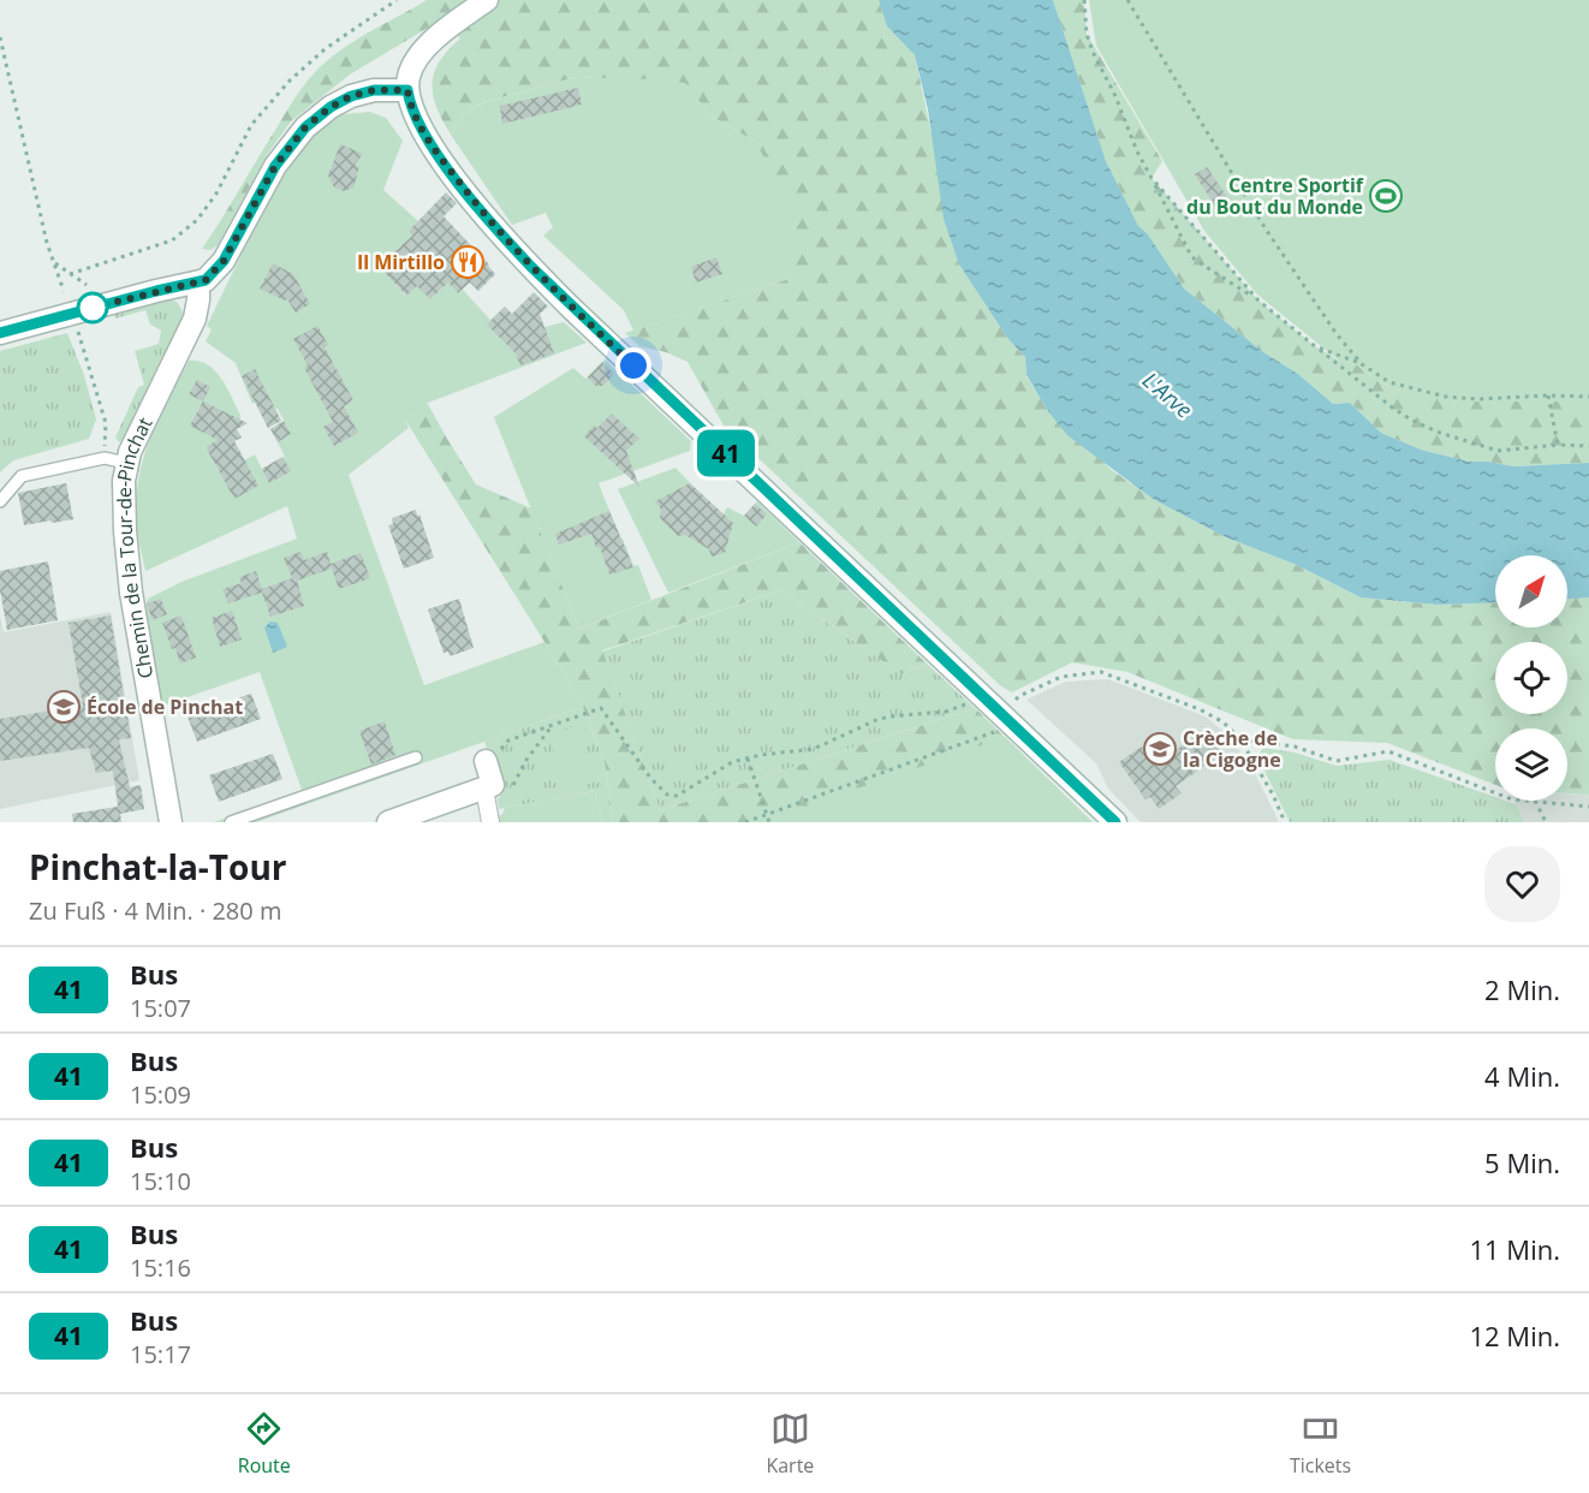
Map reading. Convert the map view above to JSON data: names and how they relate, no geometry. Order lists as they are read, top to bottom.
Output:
{
  "streets": {
    "street": ["Chemin de la Tour-de-Pinchat"]
  },
  "water": ["L'Arve"],
  "places": {
    "sports": ["Centre Sportif du Bout du Monde"],
    "restaurant": ["Il Mirtillo"],
    "school or university": ["École de Pinchat", "Crèche de la Cigogne"]
  },
  "lines": ["bus line 41"],
  "north": "top right",
  "page": {
    "on_map": "41",
    "heading": ["Pinchat-la-Tour", "Zu Fuß · 4 Min. · 280 m"],
    "list": [
      {
        "mark": "41",
        "name": "Bus",
        "note": "15:07",
        "value": "2 Min."
      },
      {
        "mark": "41",
        "name": "Bus",
        "note": "15:09",
        "value": "4 Min."
      },
      {
        "mark": "41",
        "name": "Bus",
        "note": "15:10",
        "value": "5 Min."
      },
      {
        "mark": "41",
        "name": "Bus",
        "note": "15:16",
        "value": "11 Min."
      },
      {
        "mark": "41",
        "name": "Bus",
        "note": "15:17",
        "value": "12 Min."
      }
    ],
    "tabs": ["Route", "Karte", "Tickets"]
  }
}
